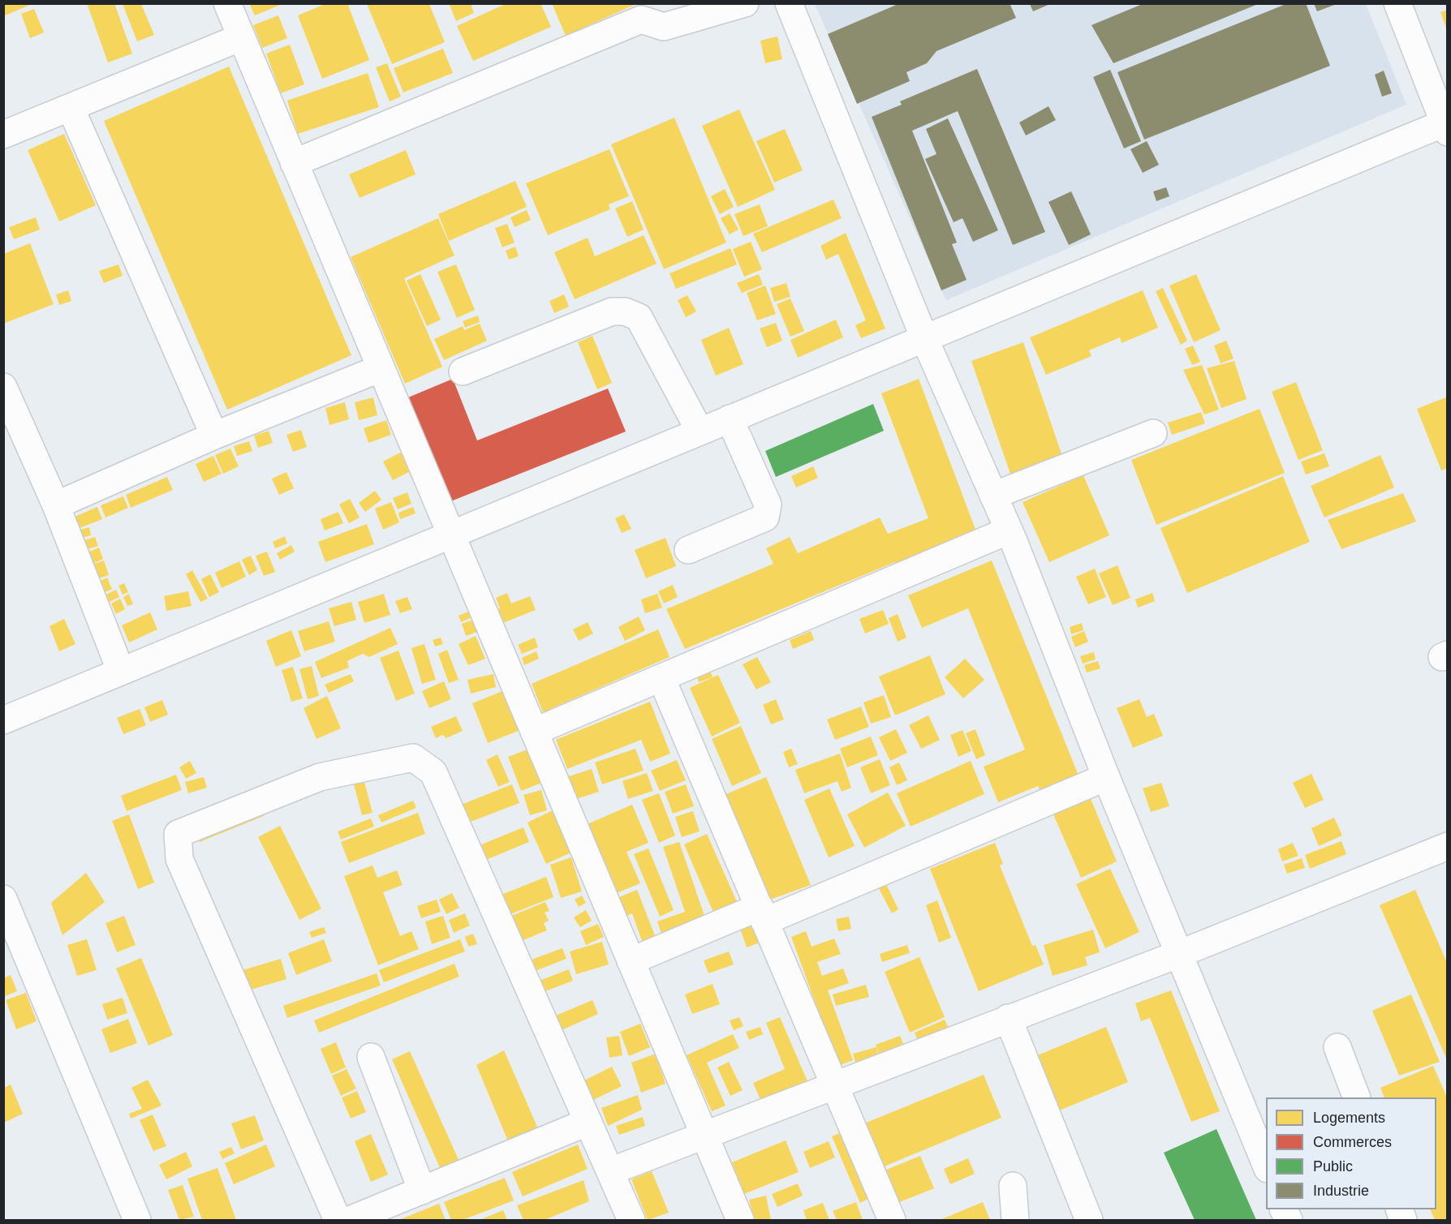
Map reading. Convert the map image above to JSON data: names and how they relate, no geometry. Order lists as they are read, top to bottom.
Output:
{
  "legend": [
    "Logements",
    "Commerces",
    "Public",
    "Industrie"
  ]
}
